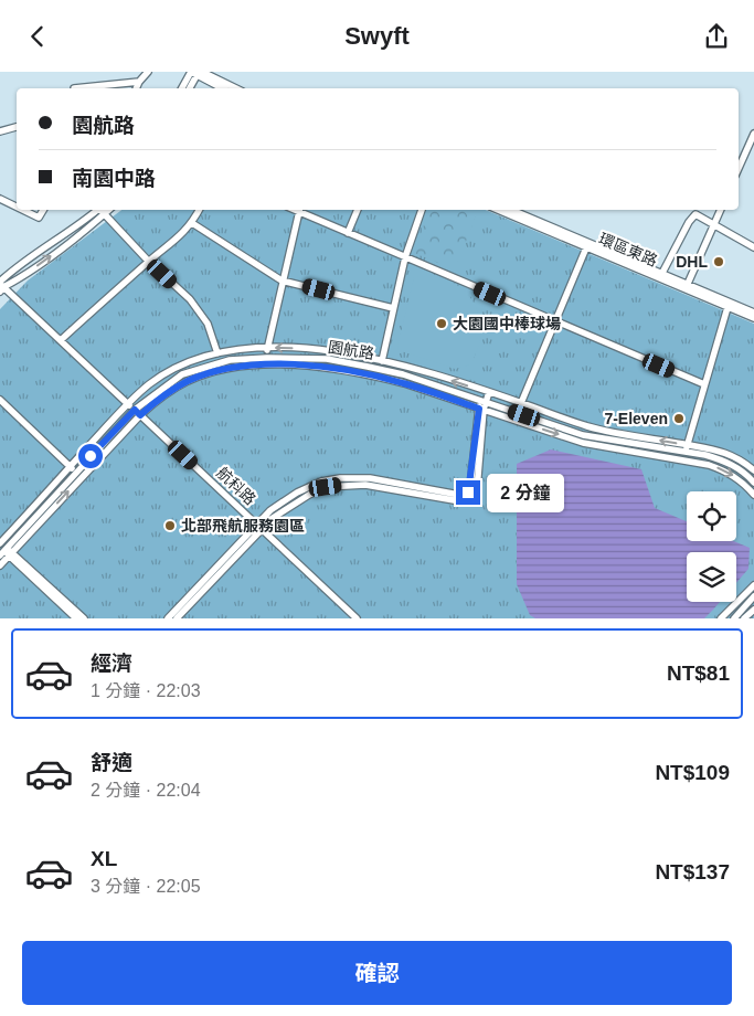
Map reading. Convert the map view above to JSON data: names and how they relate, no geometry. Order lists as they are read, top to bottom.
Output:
{
  "streets": {
    "street": ["環區東路", "園航路", "航科路"]
  },
  "crossings": [
    ["園航路", "航科路"]
  ],
  "places": [
    "DHL",
    "大園國中棒球場",
    "7-Eleven",
    "北部飛航服務園區"
  ],
  "page": {
    "header": "Swyft",
    "banner": ["園航路", "南園中路"],
    "bubble": "2 分鐘",
    "list": [
      {
        "name": "經濟",
        "note": "1 分鐘 · 22:03",
        "value": "NT$81"
      },
      {
        "name": "舒適",
        "note": "2 分鐘 · 22:04",
        "value": "NT$109"
      },
      {
        "name": "XL",
        "note": "3 分鐘 · 22:05",
        "value": "NT$137"
      }
    ],
    "buttons": "確認"
  }
}
